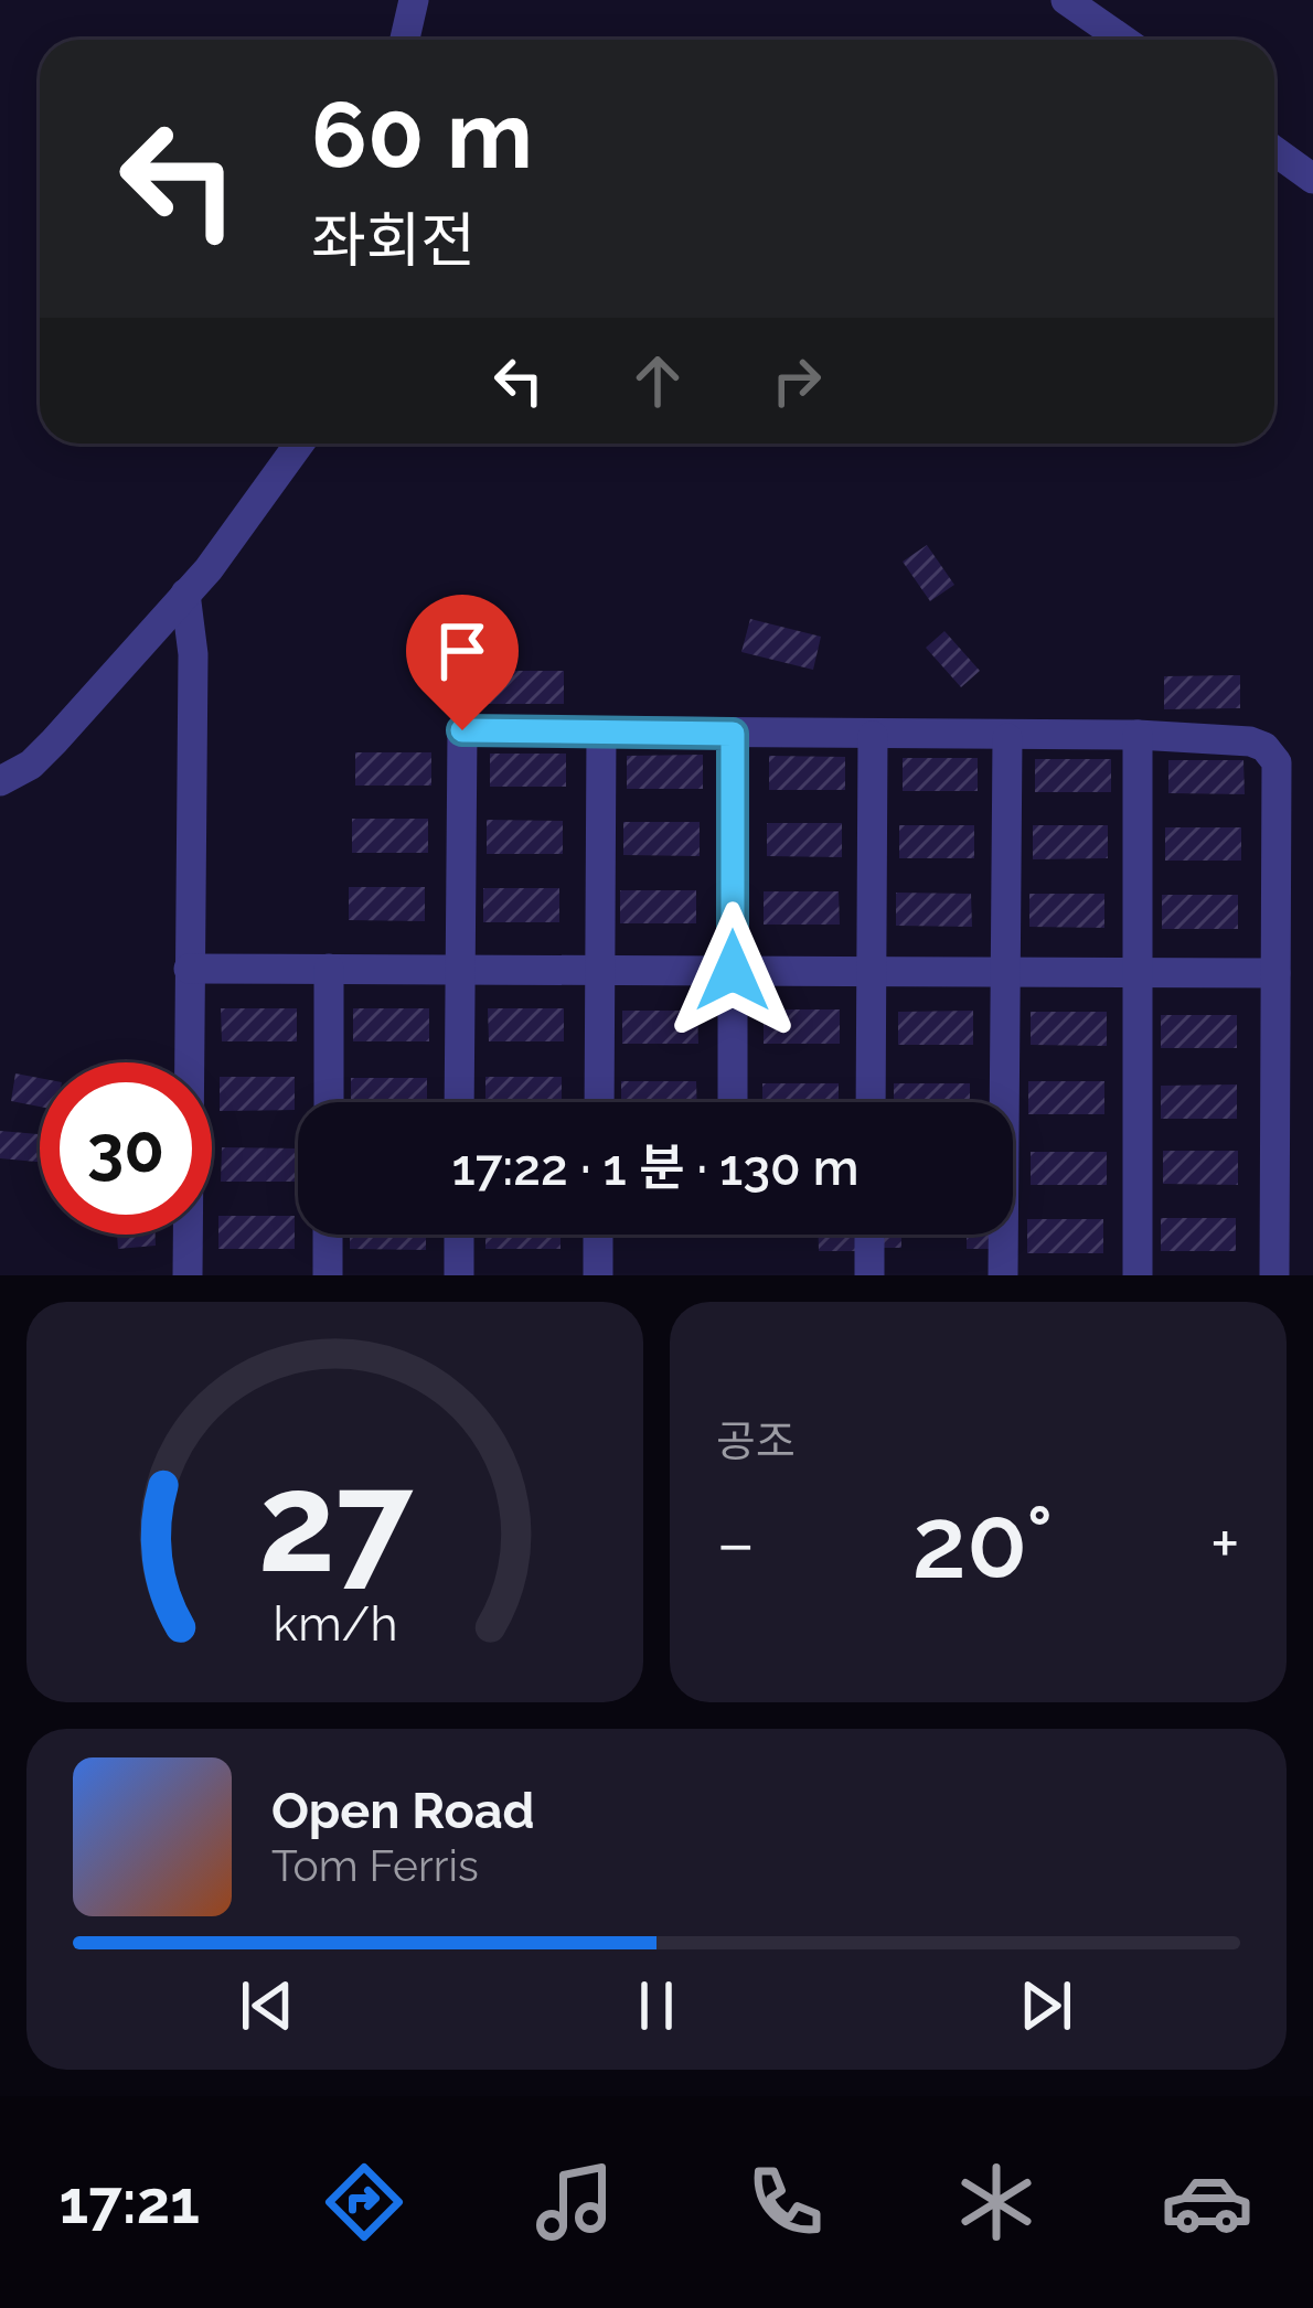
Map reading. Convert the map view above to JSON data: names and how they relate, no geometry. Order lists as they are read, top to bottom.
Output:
{
  "page": {
    "turn": ["60 m", "좌회전"],
    "limit": "30",
    "trip": "17:22 · 1 분 · 130 m",
    "tile": "공조",
    "heat": ["−", "20°", "+"],
    "song": ["Open Road", "Tom Ferris"],
    "tabs": "17:21",
    "gauge": ["27", "km/h"]
  }
}
